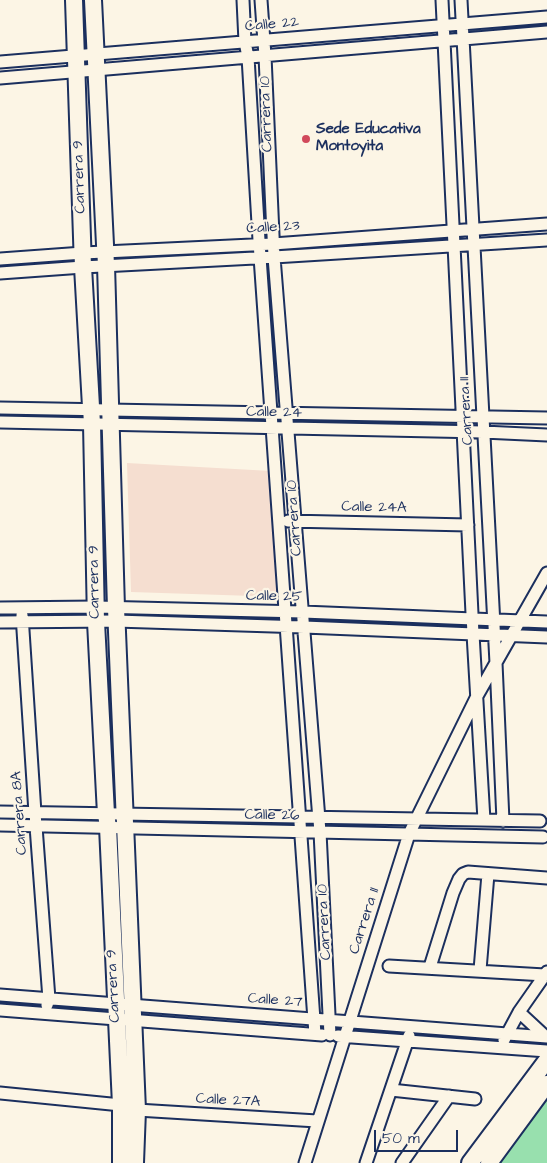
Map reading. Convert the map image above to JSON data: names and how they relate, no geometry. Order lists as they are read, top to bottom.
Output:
{
  "streets": {
    "street": [
      "Calle 22",
      "Carrera 10",
      "Carrera 9",
      "Calle 23",
      "Carrera 11",
      "Calle 24",
      "Calle 24A",
      "Calle 25",
      "Carrera 8A",
      "Calle 26",
      "Calle 27",
      "Calle 27A"
    ]
  },
  "crossings": [
    ["Calle 22", "Carrera 10"],
    ["Calle 22", "Carrera 9"],
    ["Calle 22", "Carrera 11"],
    ["Carrera 10", "Calle 23"],
    ["Carrera 10", "Calle 24"],
    ["Carrera 10", "Calle 24A"],
    ["Carrera 10", "Calle 25"],
    ["Carrera 10", "Calle 26"],
    ["Carrera 10", "Calle 27"],
    ["Carrera 9", "Calle 23"],
    ["Carrera 9", "Calle 24"],
    ["Carrera 9", "Calle 25"],
    ["Carrera 9", "Calle 26"],
    ["Carrera 9", "Calle 27"],
    ["Carrera 9", "Calle 27A"],
    ["Calle 23", "Carrera 11"],
    ["Carrera 11", "Calle 24"],
    ["Carrera 11", "Calle 24A"],
    ["Carrera 11", "Calle 25"],
    ["Carrera 11", "Calle 26"],
    ["Carrera 11", "Calle 27"],
    ["Carrera 11", "Calle 27A"],
    ["Calle 25", "Carrera 8A"],
    ["Carrera 8A", "Calle 26"],
    ["Carrera 8A", "Calle 27"]
  ],
  "places": ["Sede Educativa Montoyita"],
  "scale_bar": "50 m"
}
